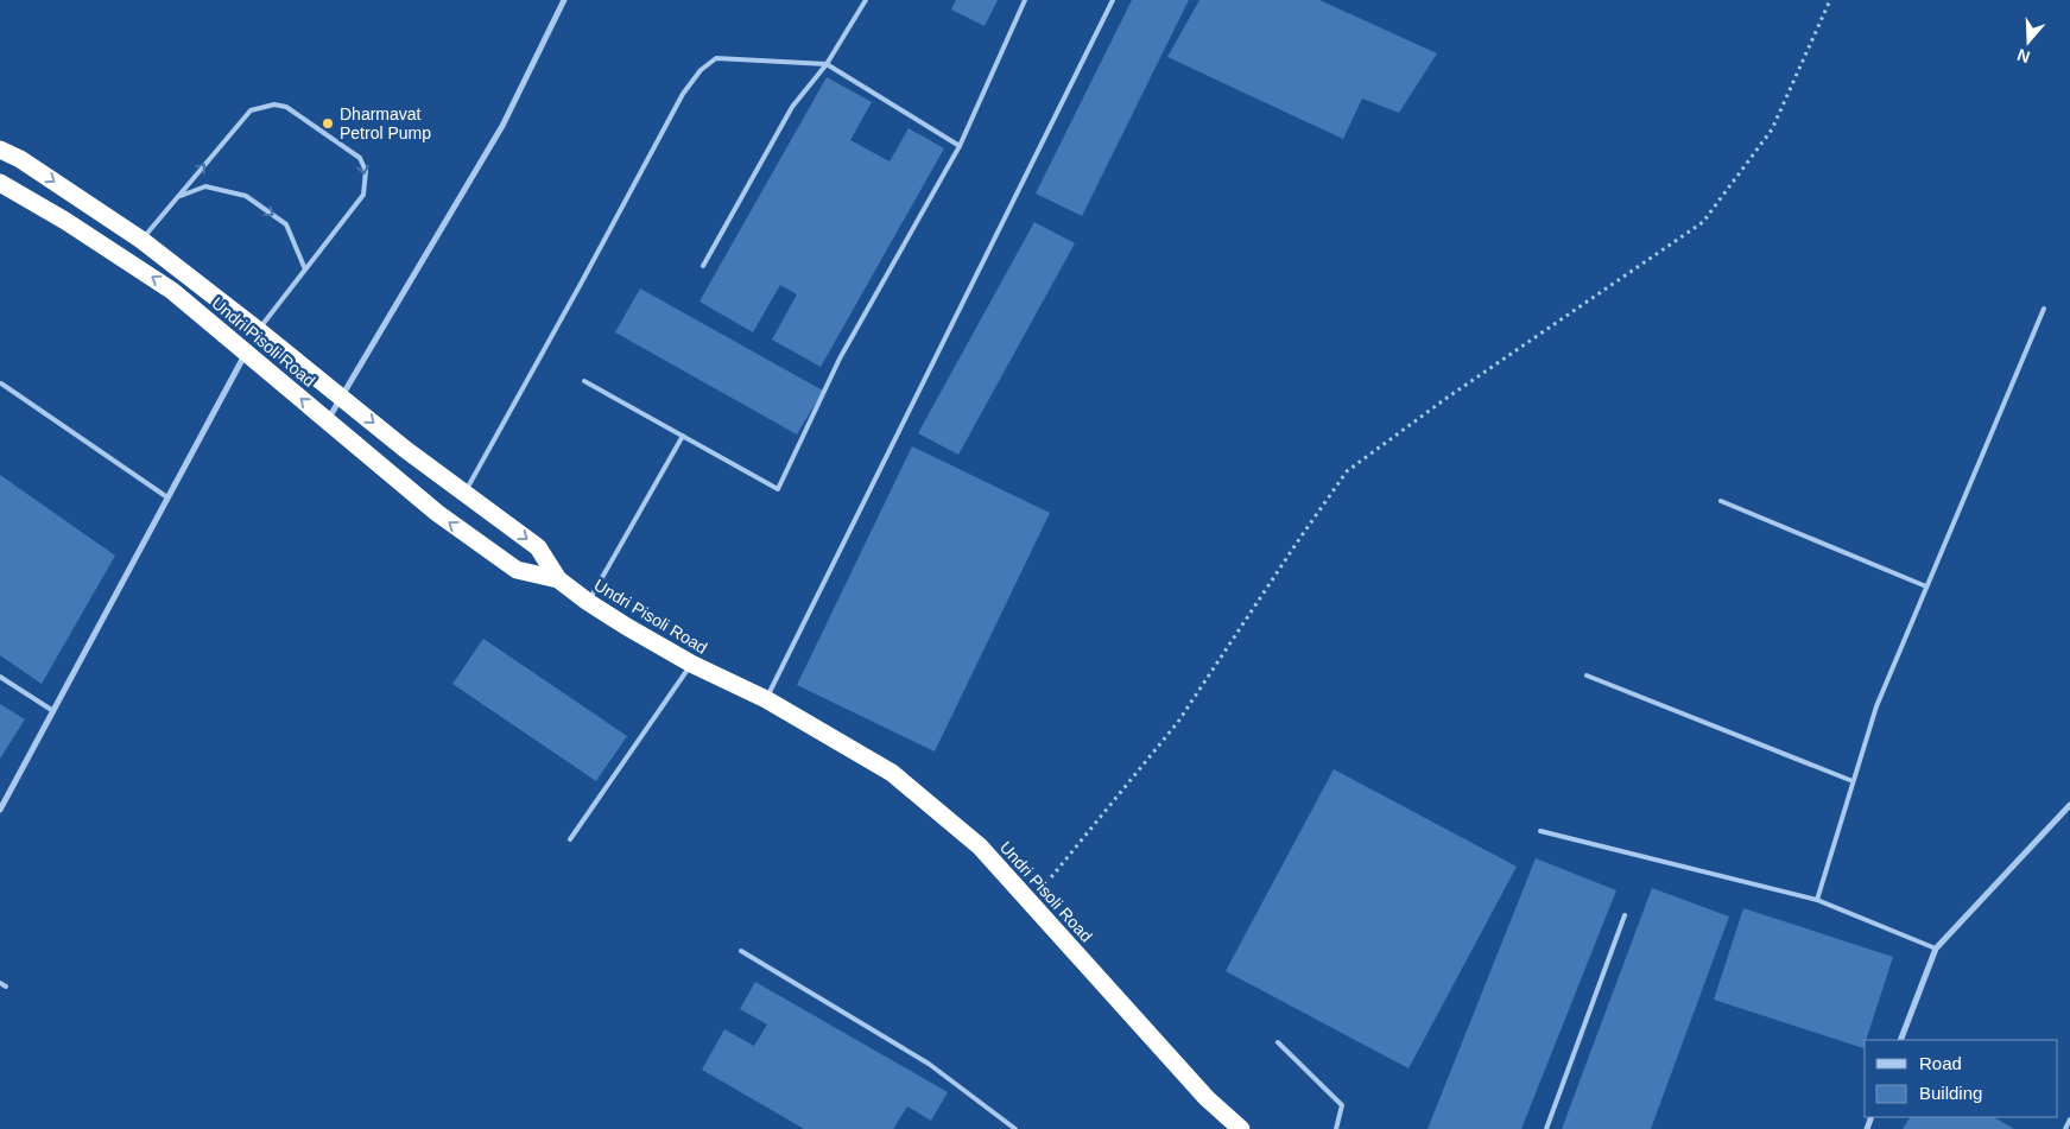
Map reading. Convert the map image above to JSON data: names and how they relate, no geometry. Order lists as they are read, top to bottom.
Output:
{
  "streets": {
    "highway": ["Undri Pisoli Road"]
  },
  "places": ["Dharmavat Petrol Pump"],
  "legend": ["Road", "Building"],
  "north": "bottom"
}
